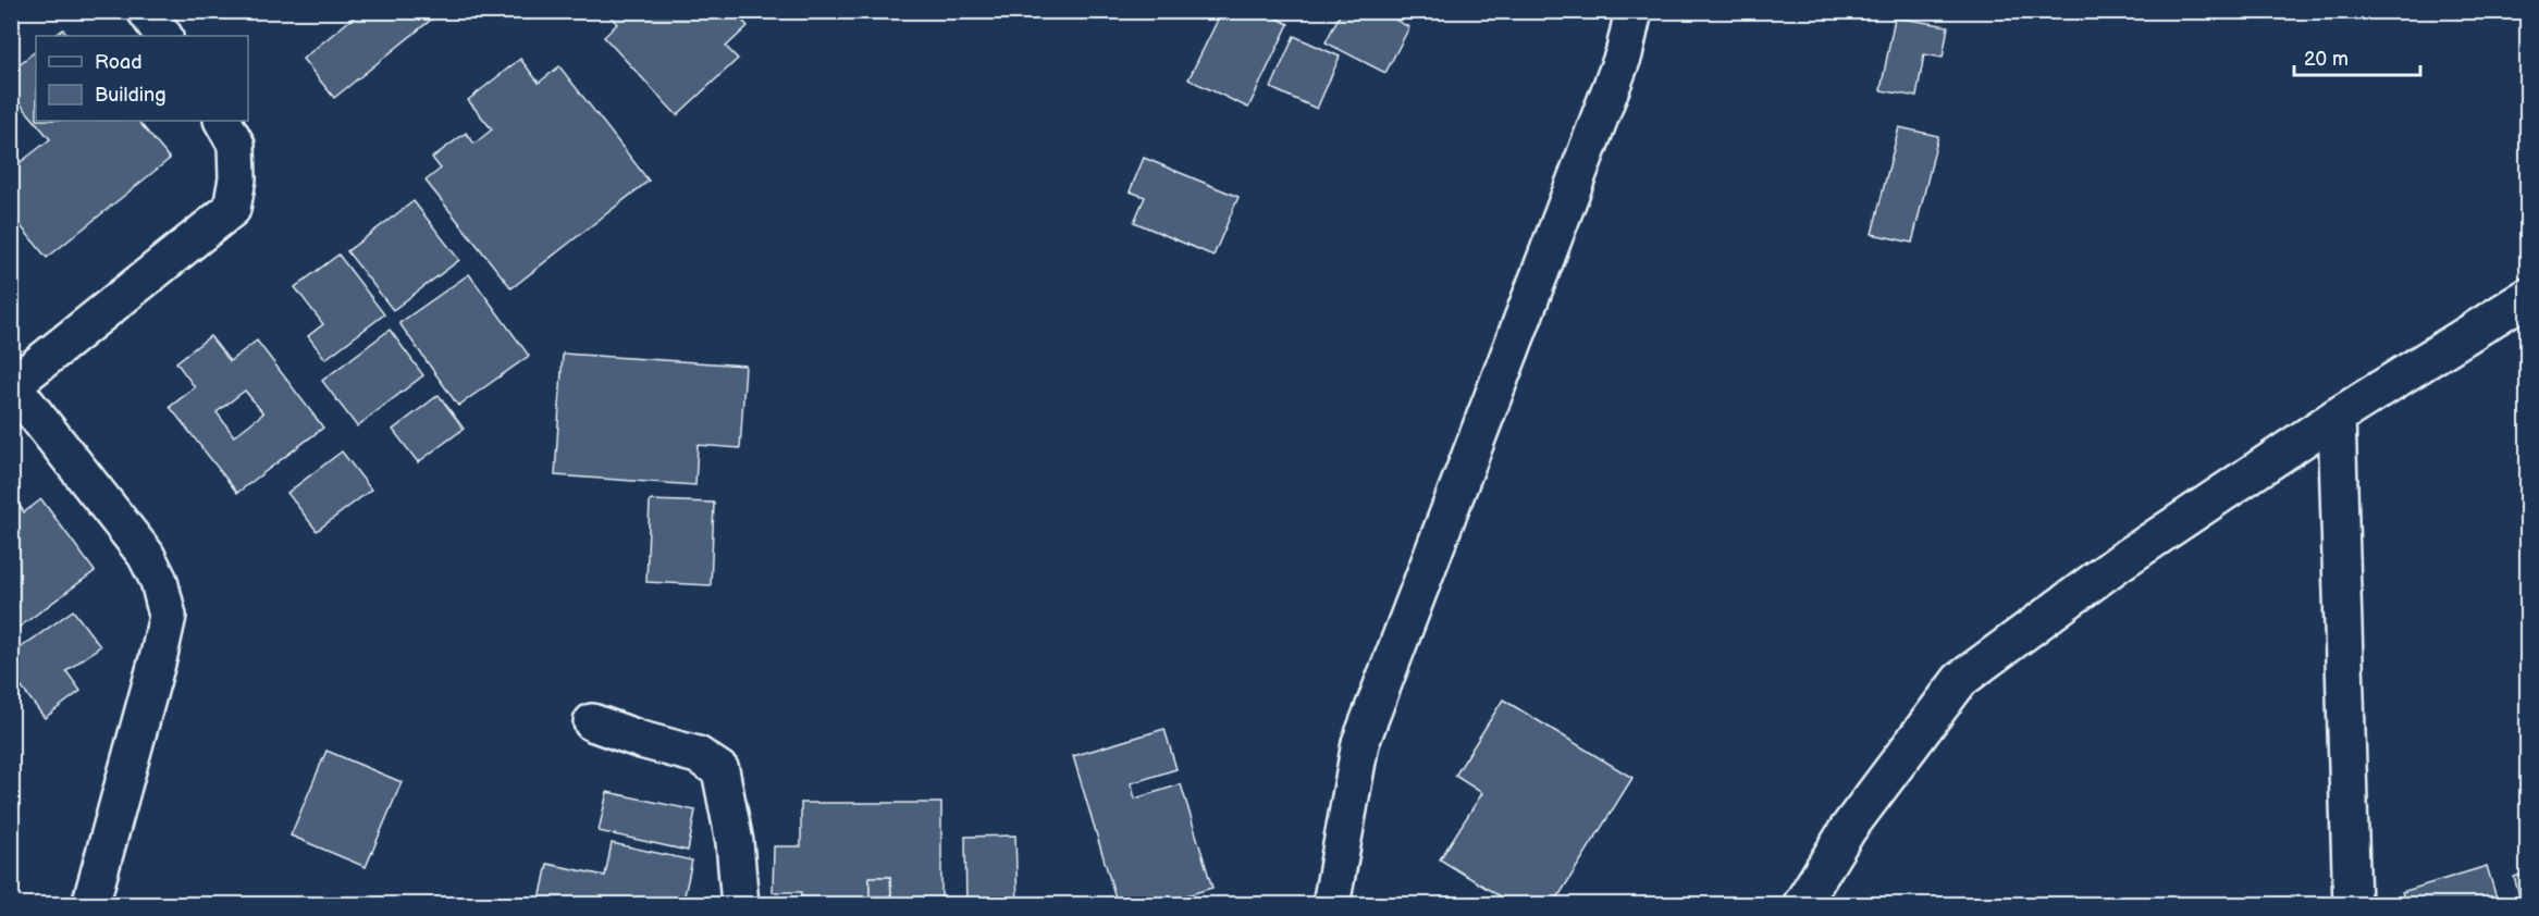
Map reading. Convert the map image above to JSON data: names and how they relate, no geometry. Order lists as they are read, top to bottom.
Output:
{
  "legend": ["Road", "Building"],
  "scale_bar": "20 m"
}
